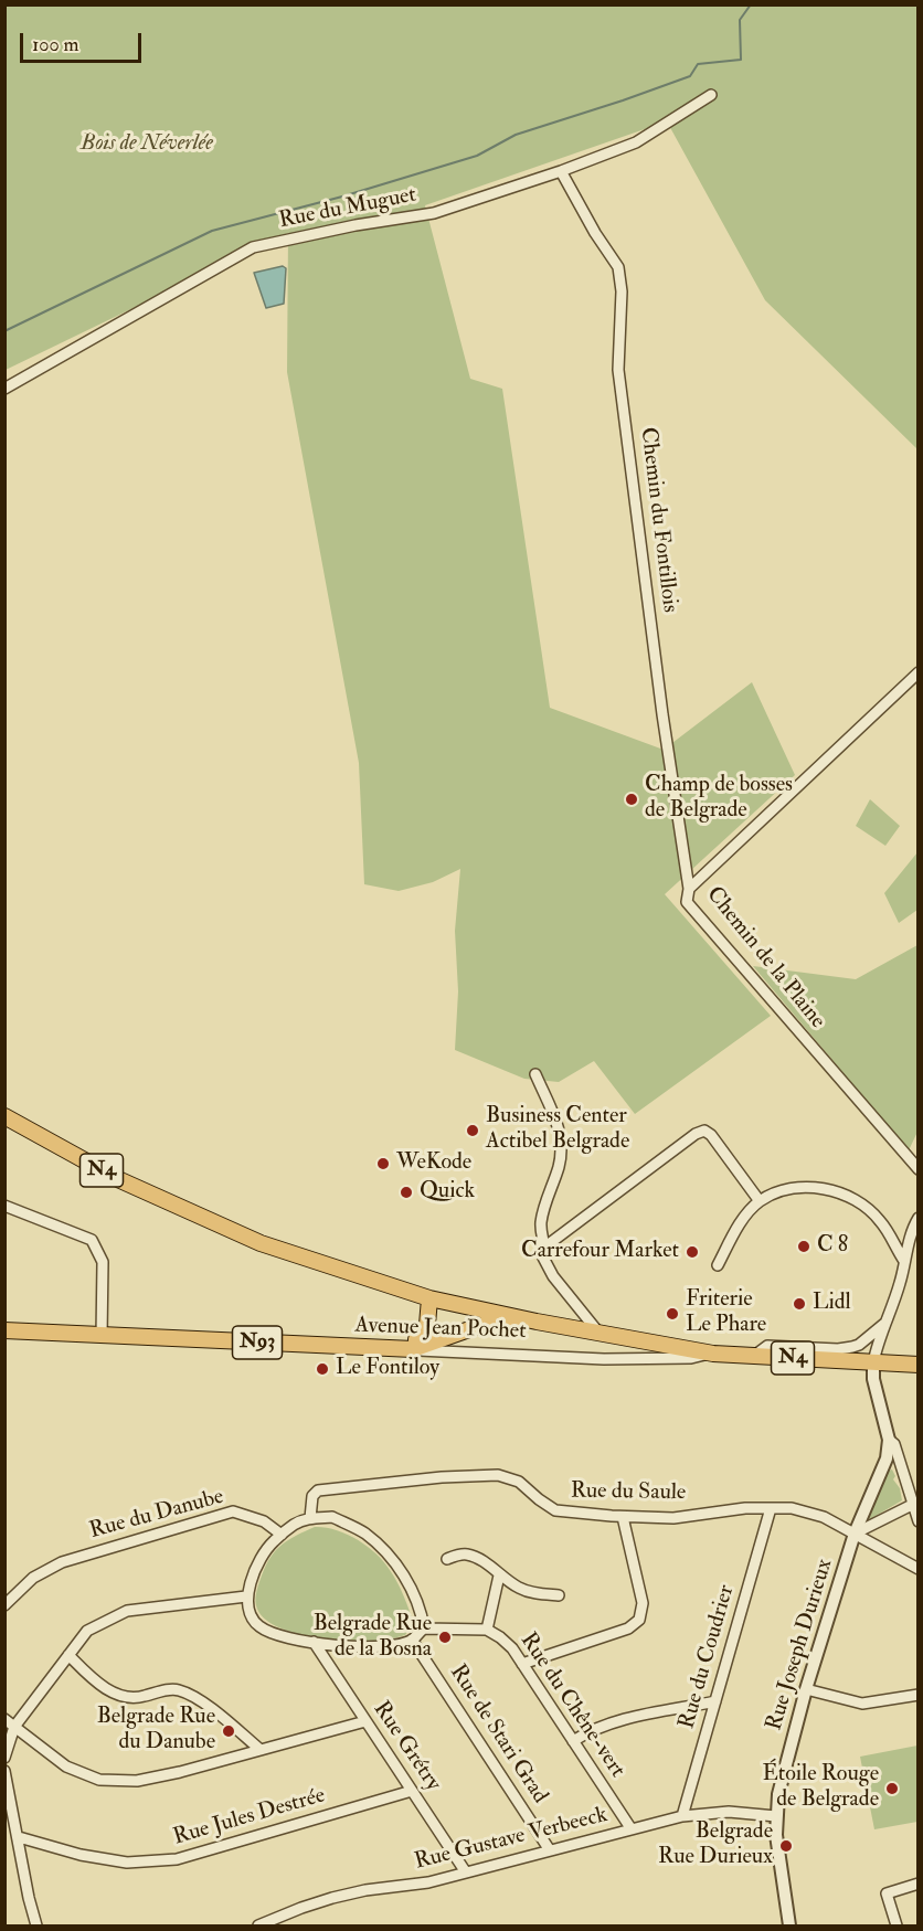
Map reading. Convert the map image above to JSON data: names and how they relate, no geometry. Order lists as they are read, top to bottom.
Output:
{
  "streets": {
    "main road": ["N4", "Avenue Jean Pochet", "N93"],
    "street": [
      "Rue du Muguet",
      "Chemin du Fontillois",
      "Chemin de la Plaine",
      "Rue du Saule",
      "Rue du Danube",
      "Rue Joseph Durieux",
      "Rue du Coudrier",
      "Rue du Chêne-vert",
      "Rue de Stari Grad",
      "Rue Grétry",
      "Rue Jules Destrée",
      "Rue Gustave Verbeeck"
    ]
  },
  "crossings": [
    ["Rue du Muguet", "Chemin du Fontillois"],
    ["Chemin du Fontillois", "Chemin de la Plaine"],
    ["N4", "Avenue Jean Pochet"],
    ["N4", "N93"],
    ["Avenue Jean Pochet", "N93"],
    ["Rue du Saule", "Rue du Danube"],
    ["Rue du Saule", "Rue Joseph Durieux"],
    ["Rue du Saule", "Rue du Coudrier"],
    ["Rue du Saule", "Rue du Chêne-vert"],
    ["Rue du Saule", "Rue de Stari Grad"],
    ["Rue du Saule", "Rue Grétry"],
    ["Rue du Danube", "Rue du Chêne-vert"],
    ["Rue du Danube", "Rue de Stari Grad"],
    ["Rue du Danube", "Rue Grétry"],
    ["Rue Joseph Durieux", "Rue Gustave Verbeeck"],
    ["Rue du Coudrier", "Rue Gustave Verbeeck"],
    ["Rue du Chêne-vert", "Rue de Stari Grad"],
    ["Rue du Chêne-vert", "Rue Grétry"],
    ["Rue du Chêne-vert", "Rue Gustave Verbeeck"],
    ["Rue de Stari Grad", "Rue Grétry"],
    ["Rue de Stari Grad", "Rue Gustave Verbeeck"],
    ["Rue Grétry", "Rue Jules Destrée"],
    ["Rue Grétry", "Rue Gustave Verbeeck"]
  ],
  "parks": ["Bois de Néverlée"],
  "places": [
    "Champ de bosses de Belgrade",
    "Business Center Actibel Belgrade",
    "WeKode",
    "Quick",
    "C 8",
    "Carrefour Market",
    "Lidl",
    "Friterie Le Phare",
    "Le Fontiloy",
    "Belgrade Rue de la Bosna",
    "Belgrade Rue du Danube",
    "Étoile Rouge de Belgrade",
    "Belgrade Rue Durieux"
  ],
  "scale_bar": "100 m"
}
